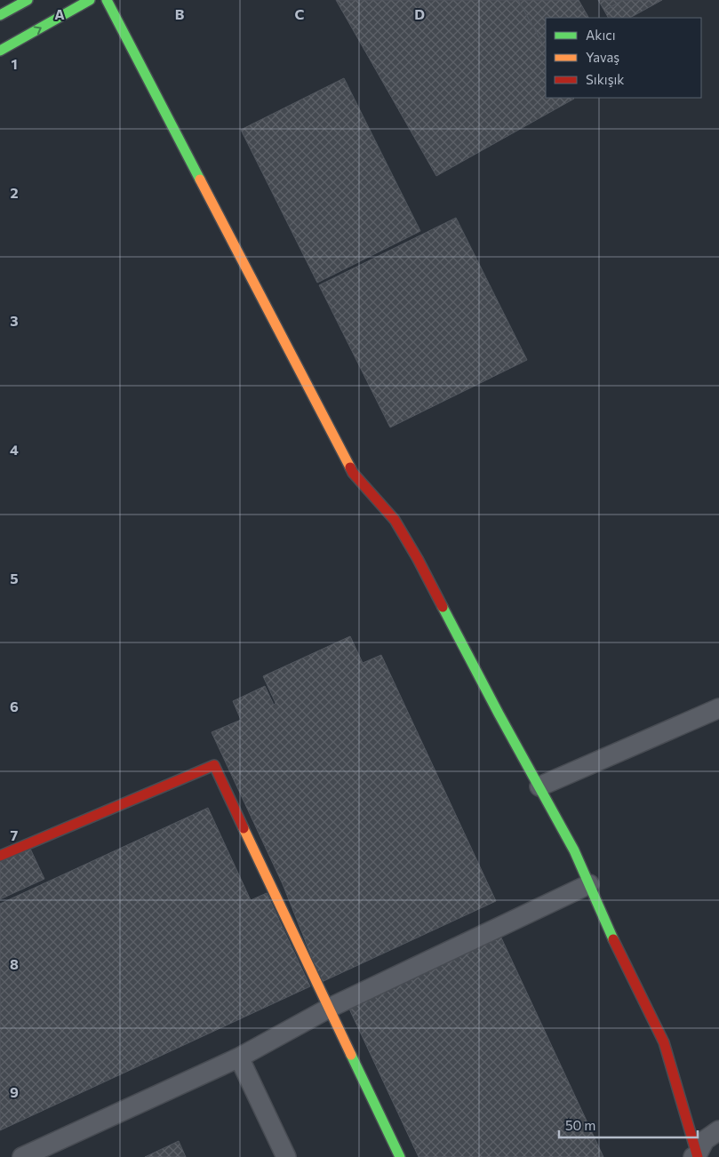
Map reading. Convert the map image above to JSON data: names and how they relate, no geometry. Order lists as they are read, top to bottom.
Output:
{
  "legend": ["Akıcı", "Yavaş", "Sıkışık"],
  "scale_bar": "50 m",
  "grid": {
    "columns": [
      "A",
      "B",
      "C",
      "D"
    ],
    "rows": [
      "1",
      "2",
      "3",
      "4",
      "5",
      "6",
      "7",
      "8",
      "9"
    ]
  }
}
